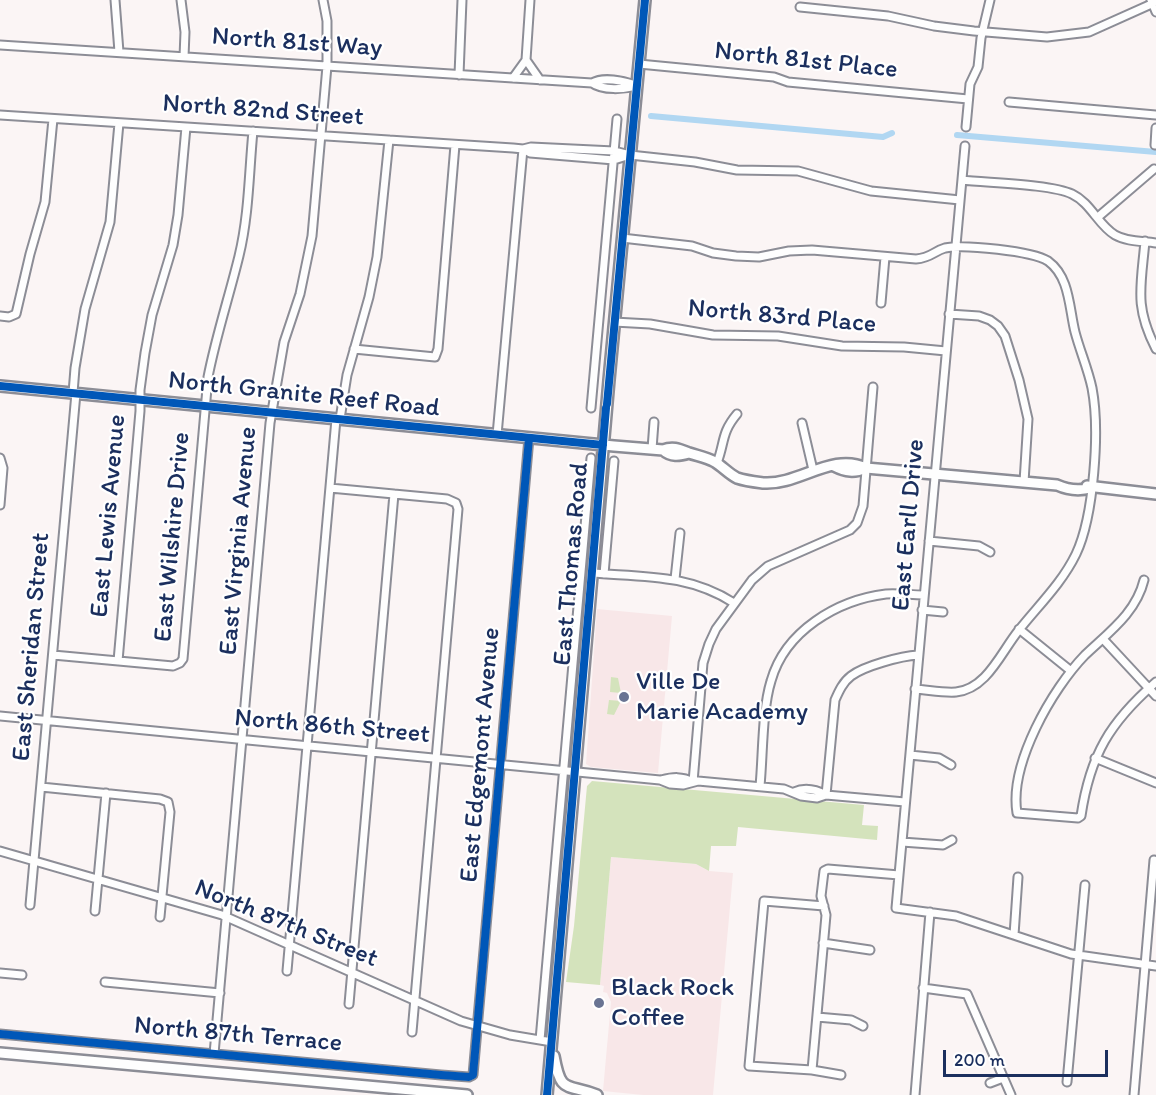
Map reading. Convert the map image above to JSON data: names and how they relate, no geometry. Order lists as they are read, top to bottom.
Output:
{
  "streets": {
    "main road": ["North Granite Reef Road", "East Thomas Road"],
    "street": [
      "North 81st Way",
      "North 81st Place",
      "North 82nd Street",
      "North 83rd Place",
      "East Lewis Avenue",
      "East Earll Drive",
      "East Wilshire Drive",
      "East Virginia Avenue",
      "East Sheridan Street",
      "North 86th Street",
      "East Edgemont Avenue",
      "North 87th Street",
      "North 87th Terrace"
    ]
  },
  "crossings": [
    ["North 81st Way", "East Virginia Avenue"],
    ["North 81st Way", "East Thomas Road"],
    ["North 81st Place", "East Thomas Road"],
    ["North 82nd Street", "East Lewis Avenue"],
    ["North 82nd Street", "East Earll Drive"],
    ["North 82nd Street", "East Wilshire Drive"],
    ["North 82nd Street", "East Virginia Avenue"],
    ["North 82nd Street", "East Thomas Road"],
    ["North 82nd Street", "East Sheridan Street"],
    ["North 83rd Place", "East Earll Drive"],
    ["North 83rd Place", "East Thomas Road"],
    ["North Granite Reef Road", "East Lewis Avenue"],
    ["North Granite Reef Road", "East Earll Drive"],
    ["North Granite Reef Road", "East Wilshire Drive"],
    ["North Granite Reef Road", "East Virginia Avenue"],
    ["North Granite Reef Road", "East Thomas Road"],
    ["North Granite Reef Road", "East Sheridan Street"],
    ["North Granite Reef Road", "East Edgemont Avenue"],
    ["East Lewis Avenue", "East Wilshire Drive"],
    ["East Earll Drive", "North 86th Street"],
    ["East Virginia Avenue", "North 86th Street"],
    ["East Virginia Avenue", "North 87th Street"],
    ["East Virginia Avenue", "North 87th Terrace"],
    ["East Thomas Road", "North 86th Street"],
    ["East Thomas Road", "North 87th Street"],
    ["East Sheridan Street", "North 86th Street"],
    ["East Sheridan Street", "North 87th Street"],
    ["North 86th Street", "East Edgemont Avenue"],
    ["East Edgemont Avenue", "North 87th Street"],
    ["East Edgemont Avenue", "North 87th Terrace"]
  ],
  "places": ["Ville De Marie Academy", "Black Rock Coffee"],
  "scale_bar": "200 m"
}
